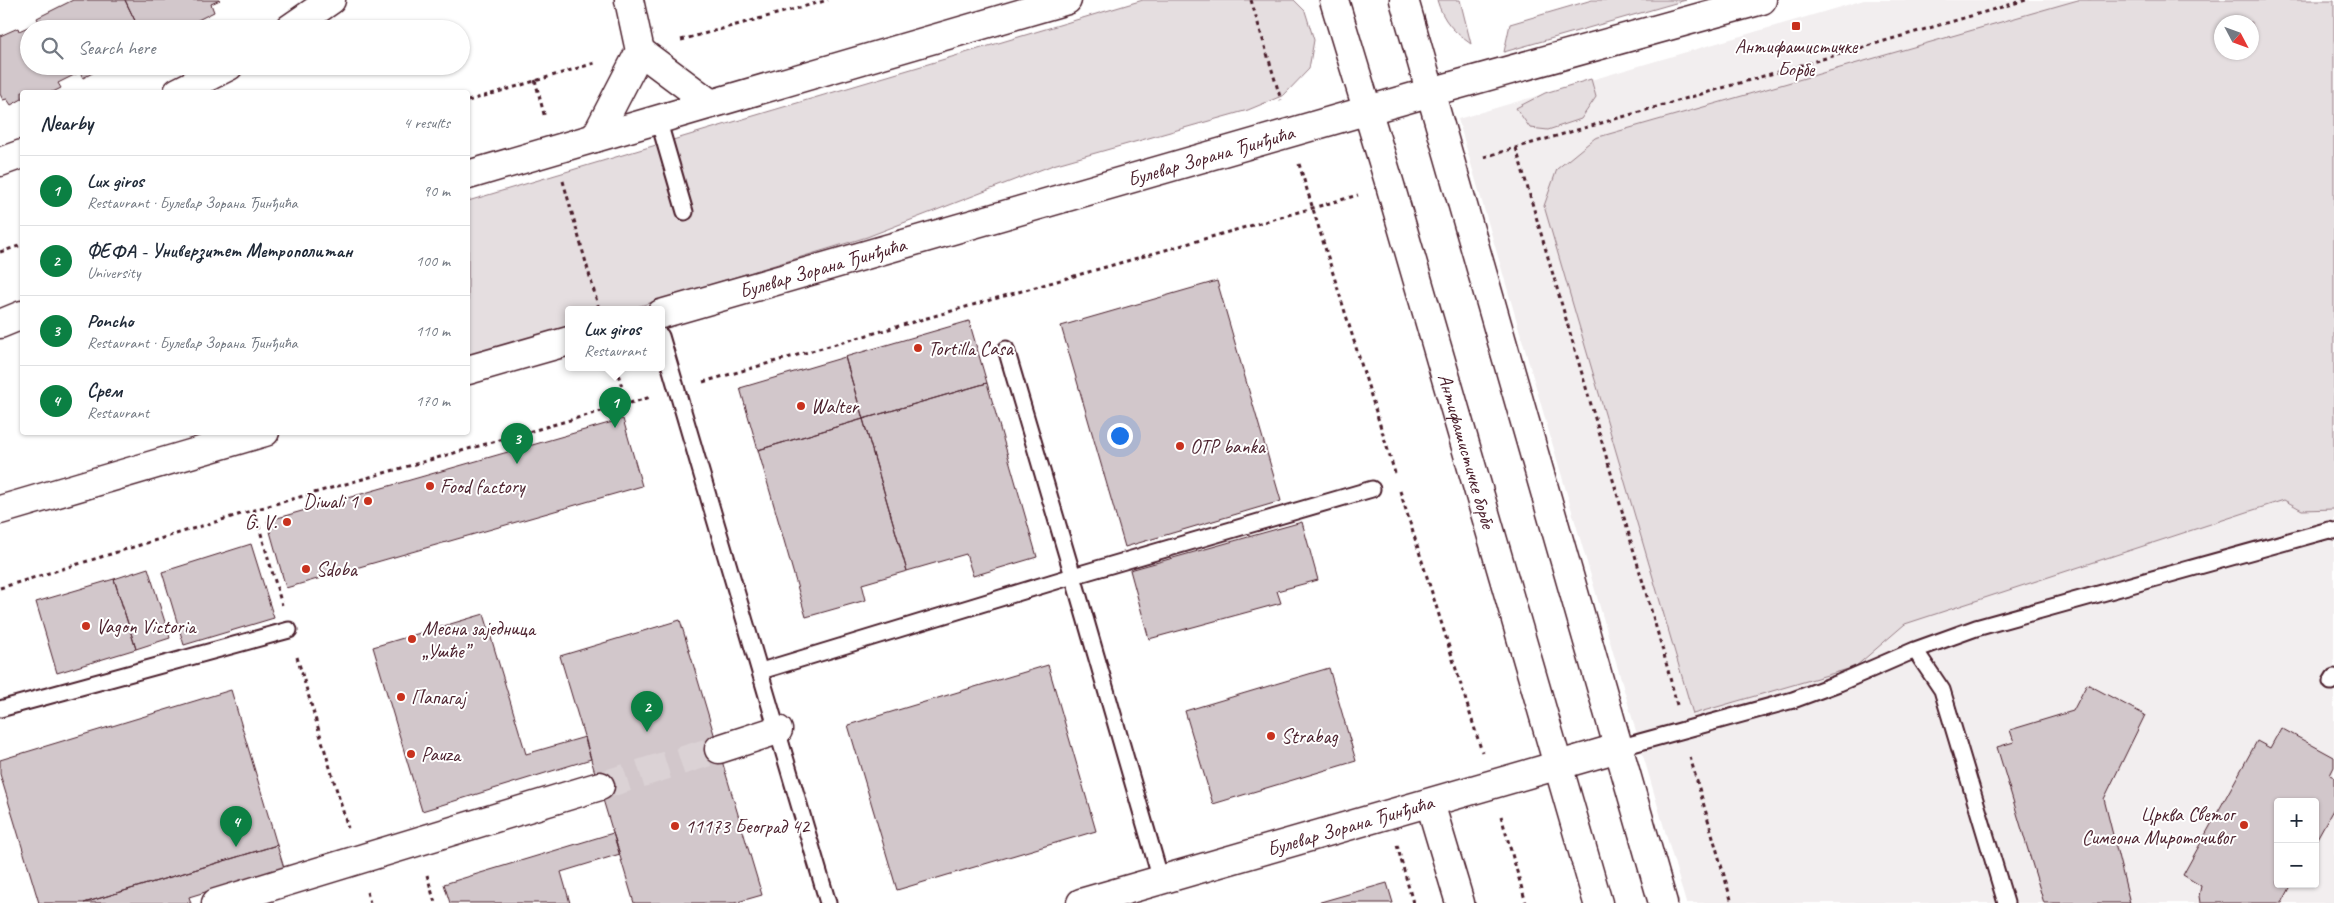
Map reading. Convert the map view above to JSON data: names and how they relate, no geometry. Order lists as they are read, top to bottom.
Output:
{
  "streets": {
    "street": ["Булевар Зорана Ђинђића", "Антифашистичке борбе"]
  },
  "crossings": [
    ["Булевар Зорана Ђинђића", "Антифашистичке борбе"]
  ],
  "places": {
    "transit": ["Антифашистичке Борбе"],
    "other": [
      "Tortilla Casa",
      "Walter",
      "OTP banka",
      "Food factory",
      "Diwali 1",
      "G. V.",
      "Sdoba",
      "Vagon Victoria",
      "Месна заједница „Ушће”",
      "Папагај",
      "Strabag",
      "Pauza",
      "Црква Светог Симеона Мироточивог",
      "11173 Београд 42"
    ]
  },
  "north": "bottom right",
  "page": {
    "search": "Search here",
    "heading": ["Nearby", "4 results"],
    "list": [
      {
        "mark": "1",
        "name": "Lux giros",
        "note": "Restaurant · Булевар Зорана Ђинђића",
        "value": "90 m"
      },
      {
        "mark": "2",
        "name": "ФЕФА - Универзитет Метрополитан",
        "note": "University",
        "value": "100 m"
      },
      {
        "mark": "3",
        "name": "Poncho",
        "note": "Restaurant · Булевар Зорана Ђинђића",
        "value": "110 m"
      },
      {
        "mark": "4",
        "name": "Срем",
        "note": "Restaurant",
        "value": "170 m"
      }
    ],
    "popup": ["Lux giros", "Restaurant"],
    "pins": [
      "1",
      "3",
      "2",
      "4"
    ],
    "map_buttons": ["+", "−"]
  }
}
